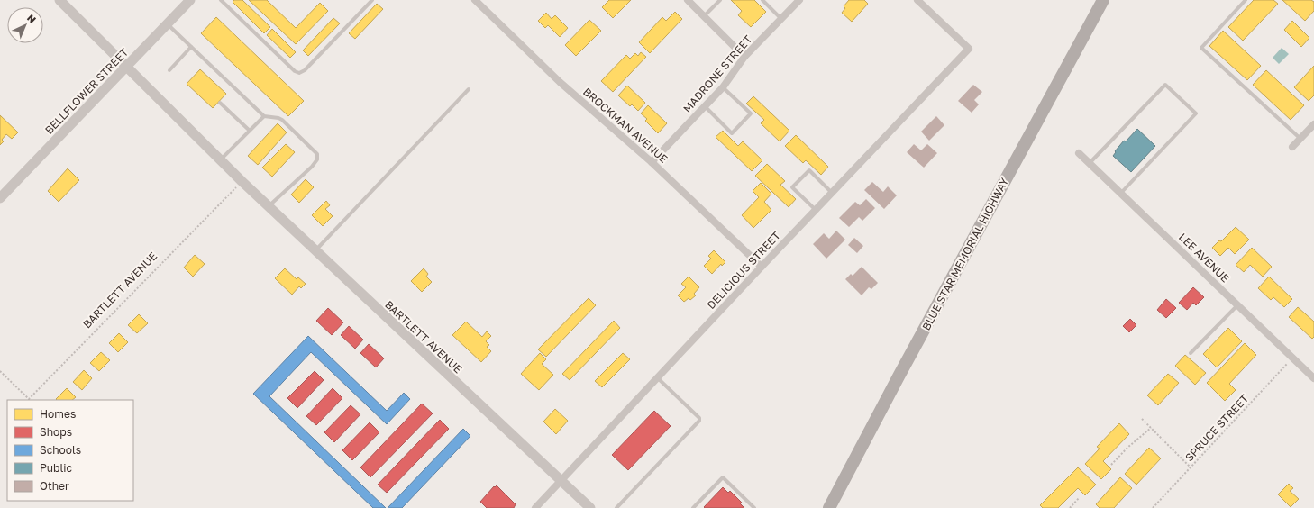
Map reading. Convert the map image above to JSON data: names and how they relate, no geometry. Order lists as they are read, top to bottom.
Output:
{
  "streets": {
    "highway": ["BLUE STAR MEMORIAL HIGHWAY"],
    "street": [
      "MADRONE STREET",
      "BELLFLOWER STREET",
      "BROCKMAN AVENUE",
      "LEE AVENUE",
      "DELICIOUS STREET",
      "BARTLETT AVENUE"
    ],
    "path": ["SPRUCE STREET"]
  },
  "crossings": [
    ["MADRONE STREET", "BROCKMAN AVENUE"],
    ["BELLFLOWER STREET", "BARTLETT AVENUE"],
    ["BROCKMAN AVENUE", "DELICIOUS STREET"],
    ["LEE AVENUE", "SPRUCE STREET"],
    ["DELICIOUS STREET", "BARTLETT AVENUE"]
  ],
  "legend": [
    "Homes",
    "Shops",
    "Schools",
    "Public",
    "Other"
  ],
  "north": "top right"
}
